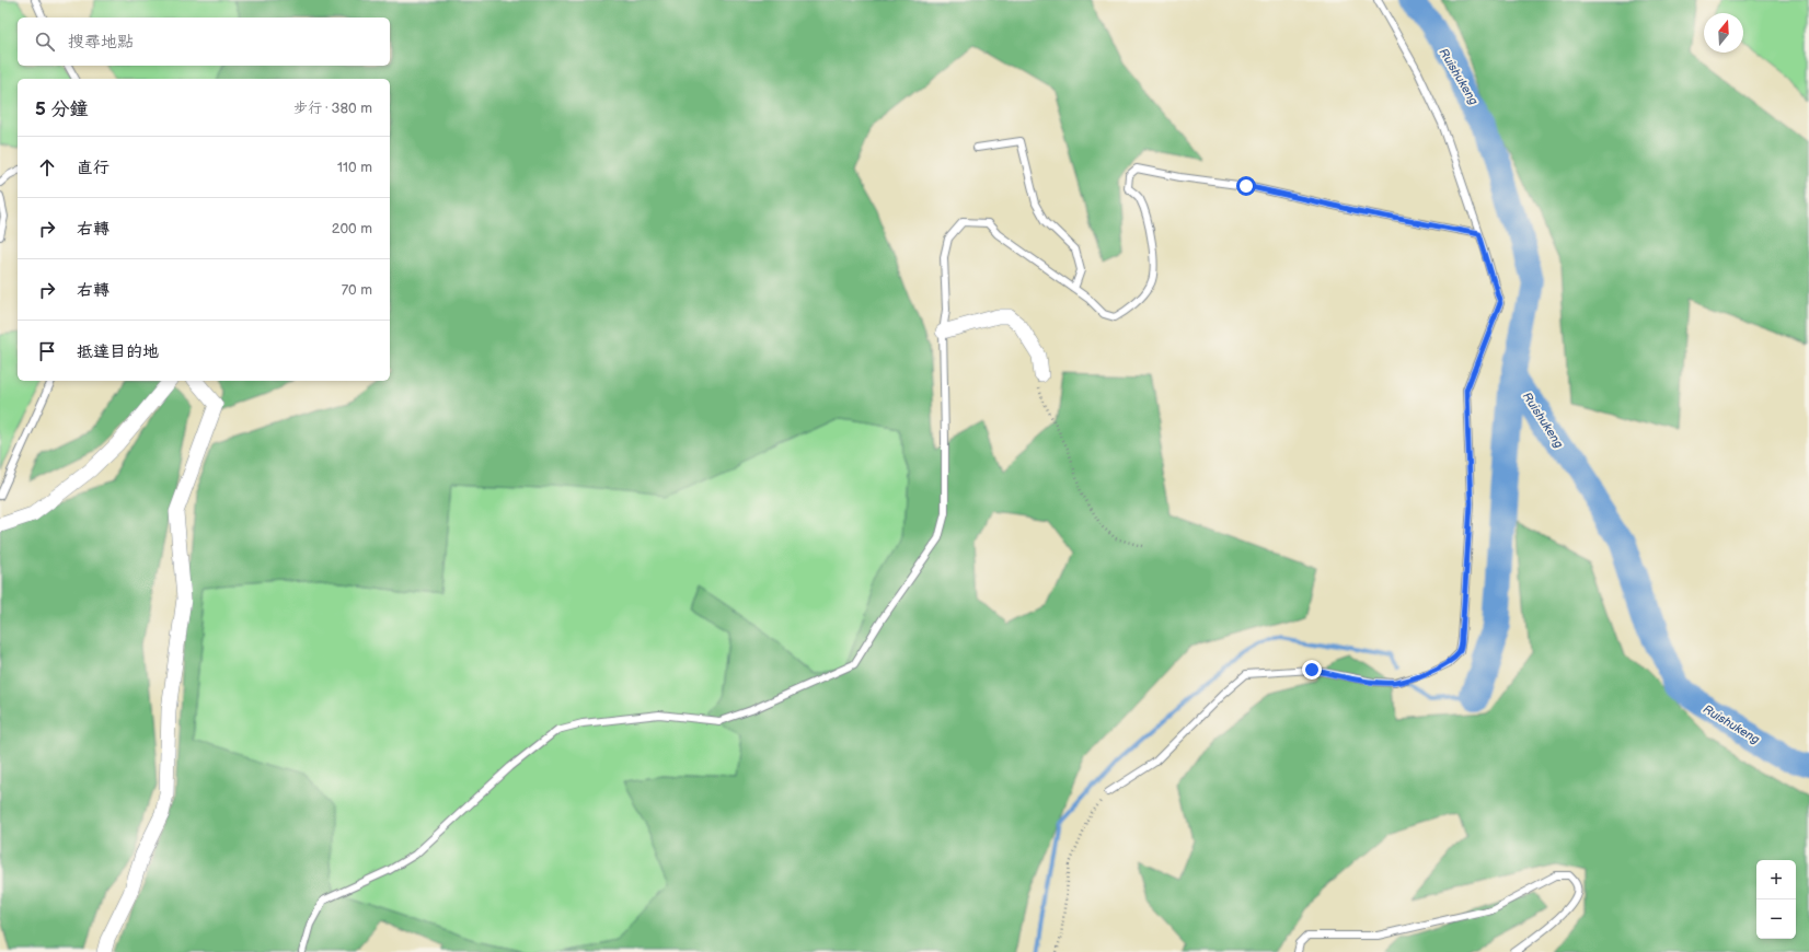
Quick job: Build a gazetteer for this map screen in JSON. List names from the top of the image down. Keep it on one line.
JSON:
{"water":["Ruishukeng"],"north":"top","page":{"search":"搜尋地點","heading":["5 分鐘","步行 · 380 m"],"list":[["直行","110 m"],["右轉","200 m"],["右轉","70 m"],"抵達目的地"],"map_buttons":["+","−"]}}
